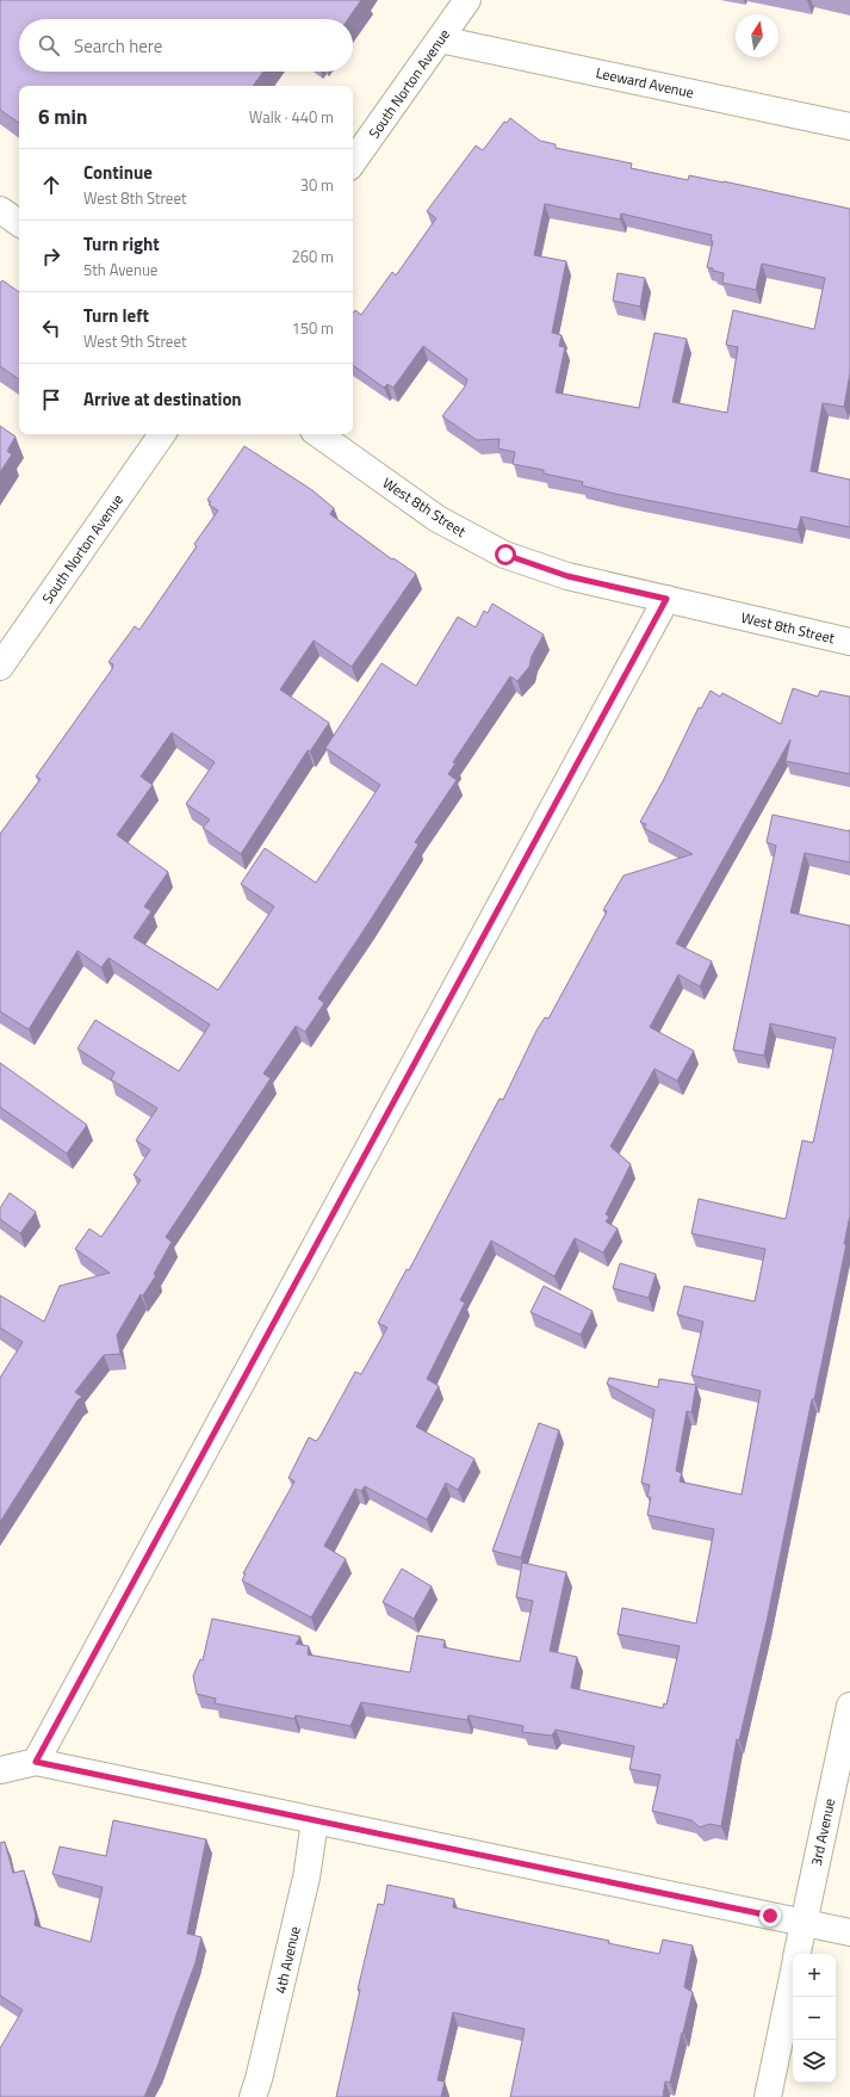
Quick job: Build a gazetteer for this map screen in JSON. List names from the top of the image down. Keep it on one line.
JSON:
{"streets":{"street":["Leeward Avenue","South Norton Avenue","West 8th Street","3rd Avenue","4th Avenue"]},"crossings":[["Leeward Avenue","South Norton Avenue"]],"north":"top","page":{"search":"Search here","heading":["6 min","Walk · 440 m"],"list":[["Continue","West 8th Street","30 m"],["Turn right","5th Avenue","260 m"],["Turn left","West 9th Street","150 m"],"Arrive at destination"],"map_buttons":["+","−"]}}
